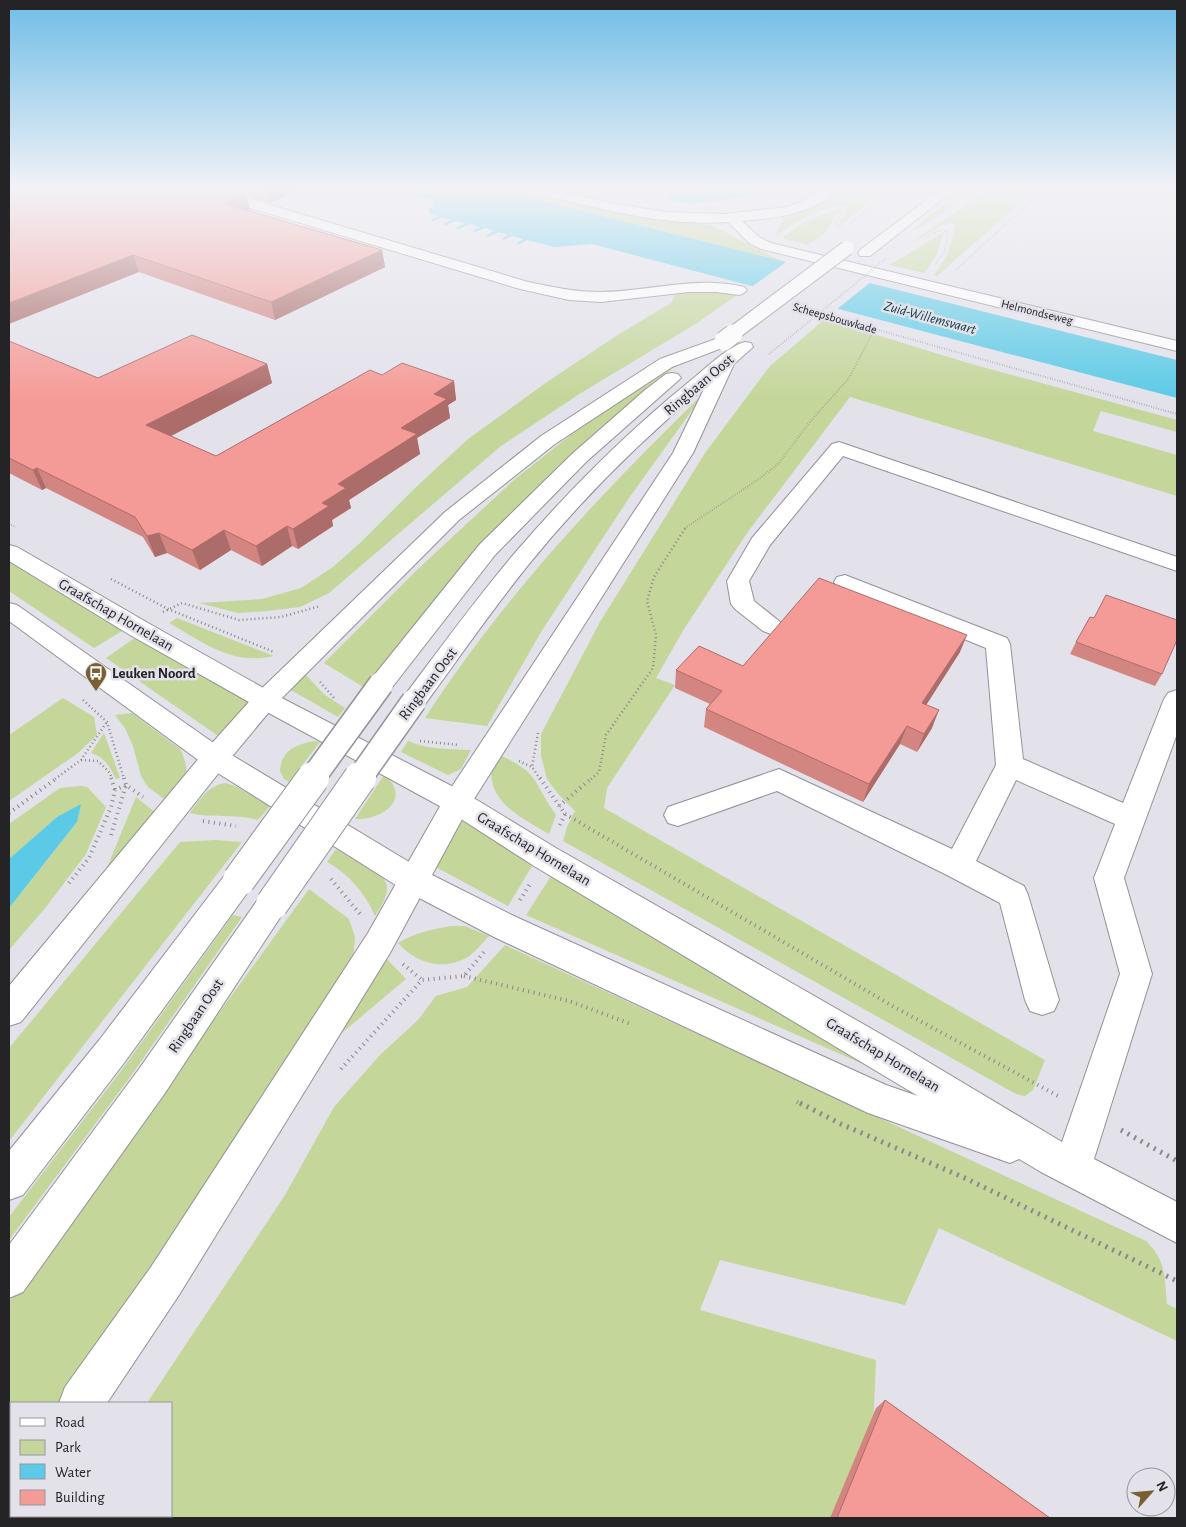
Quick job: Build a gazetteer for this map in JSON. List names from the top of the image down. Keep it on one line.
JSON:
{"streets":{"main road":["Helmondseweg","Ringbaan Oost","Graafschap Hornelaan"],"path":["Scheepsbouwkade"]},"water":["Zuid-Willemsvaart"],"places":{"bus stop":["Leuken Noord"]},"legend":["Road","Park","Water","Building"],"north":"top right"}
